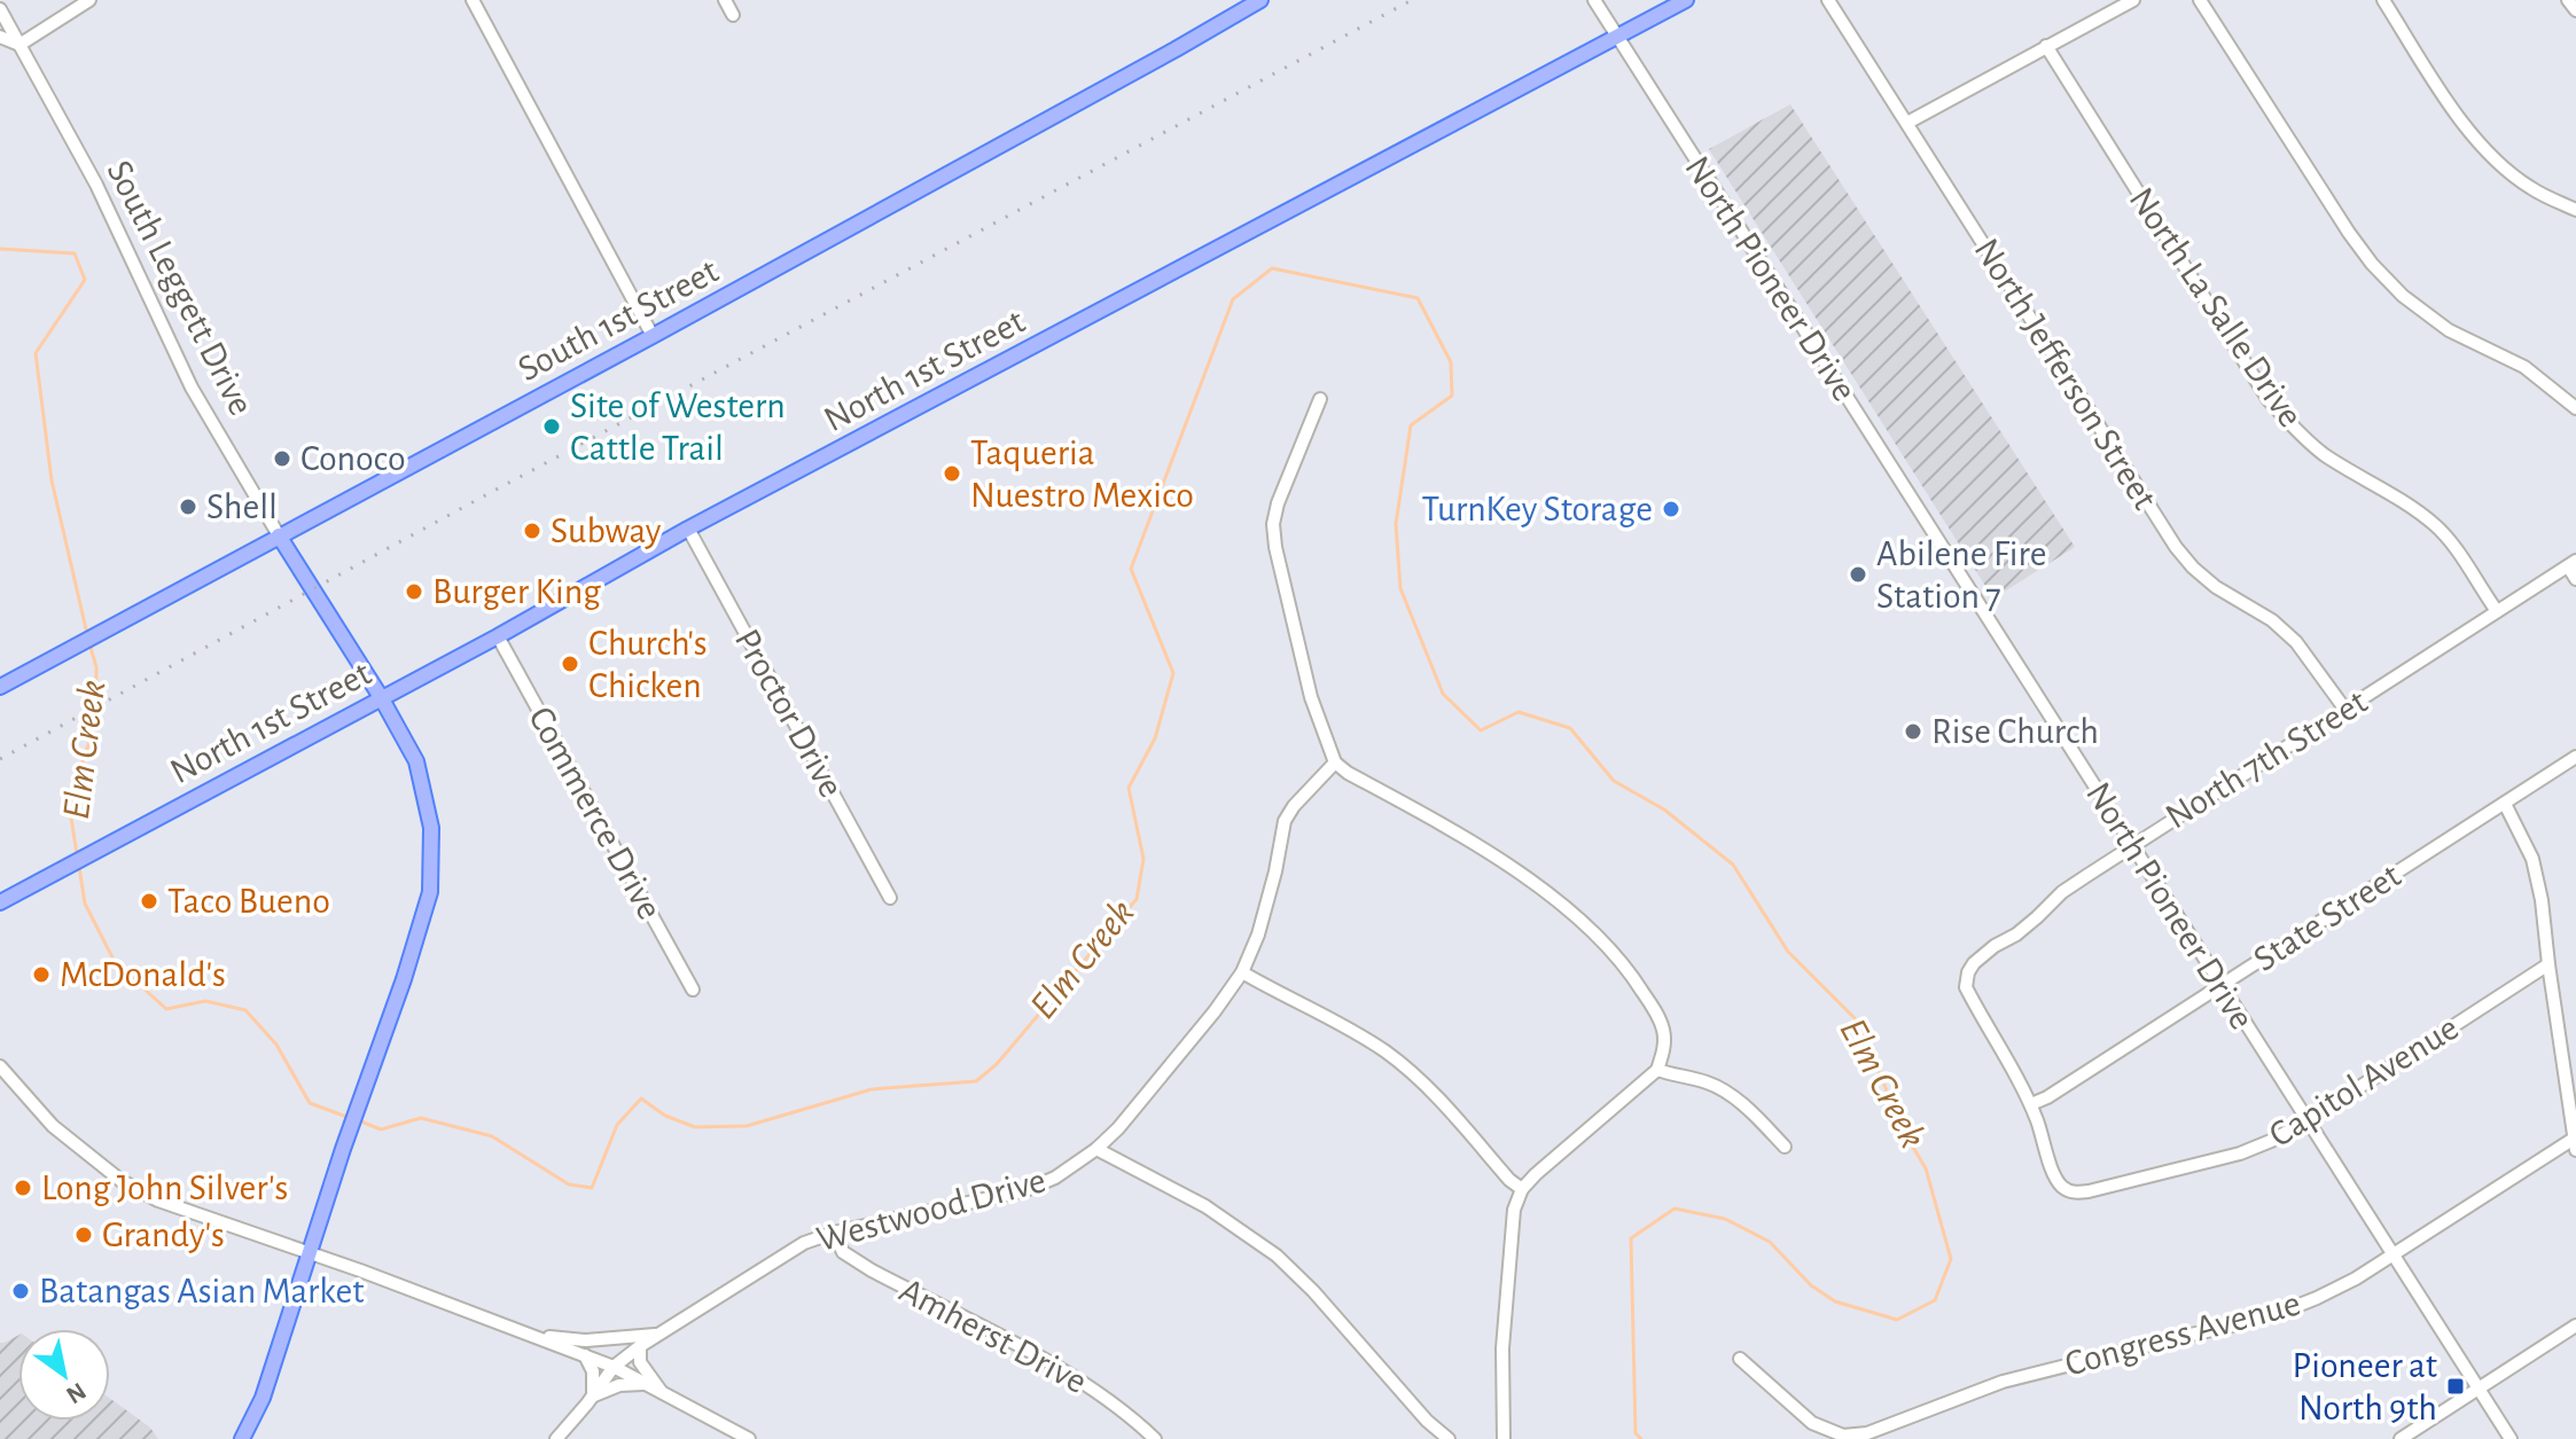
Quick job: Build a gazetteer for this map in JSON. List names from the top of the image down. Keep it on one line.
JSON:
{"streets":{"main road":["South Leggett Drive","South 1st Street","North 1st Street"],"street":["North Pioneer Drive","North La Salle Drive","North Jefferson Street","Proctor Drive","North 7th Street","Commerce Drive","State Street","Capitol Avenue","Westwood Drive","Congress Avenue","Amherst Drive"]},"crossings":[["North Pioneer Drive","North 1st Street"],["North Pioneer Drive","North 7th Street"],["North Pioneer Drive","State Street"],["North Pioneer Drive","Capitol Avenue"],["North Pioneer Drive","Congress Avenue"],["South Leggett Drive","South 1st Street"],["South Leggett Drive","North 1st Street"],["North La Salle Drive","North 7th Street"],["North 1st Street","Proctor Drive"],["North 1st Street","Commerce Drive"],["North Jefferson Street","North 7th Street"],["North 7th Street","State Street"],["North 7th Street","Capitol Avenue"],["State Street","Capitol Avenue"],["Westwood Drive","Amherst Drive"]],"water":["Elm Creek"],"places":{"other":["Site of Western Cattle Trail","Conoco","Taqueria Nuestro Mexico","Shell","TurnKey Storage","Subway","Abilene Fire Station 7","Burger King","Church's Chicken","Rise Church","Taco Bueno","McDonald's","Long John Silver's","Grandy's","Batangas Asian Market"],"transit":["Pioneer at North 9th"]},"north":"bottom right"}
